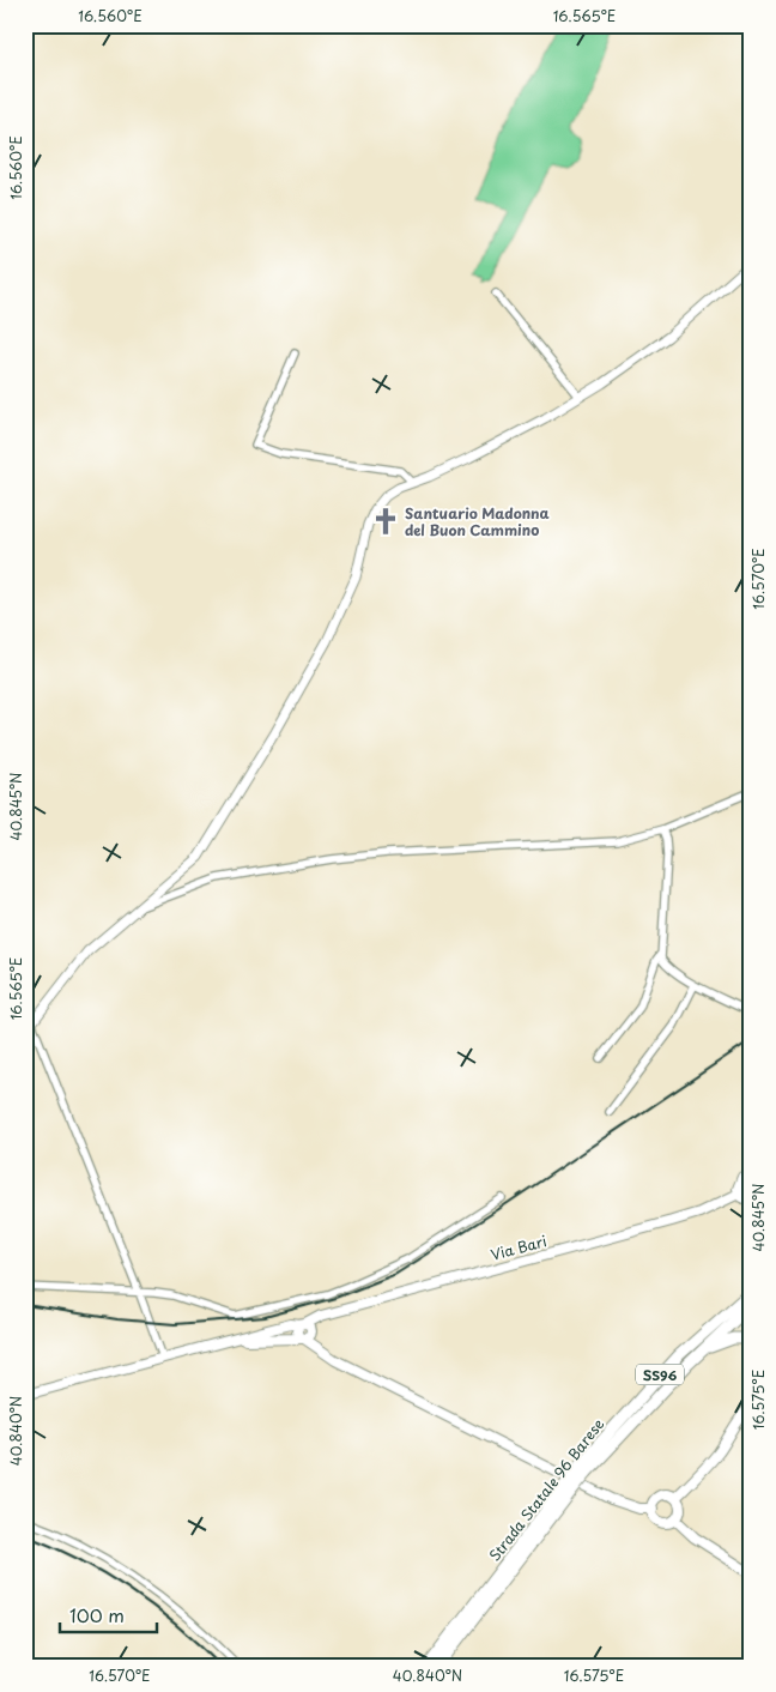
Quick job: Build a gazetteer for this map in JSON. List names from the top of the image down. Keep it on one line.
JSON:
{"streets":{"highway":["SS96","Strada Statale 96 Barese"],"main road":["Via Bari"]},"places":{"church":["Santuario Madonna del Buon Cammino"]},"scale_bar":"100 m","coordinates":["16.560°E","16.565°E","16.570°E","40.845°N","16.575°E","40.840°N"]}
